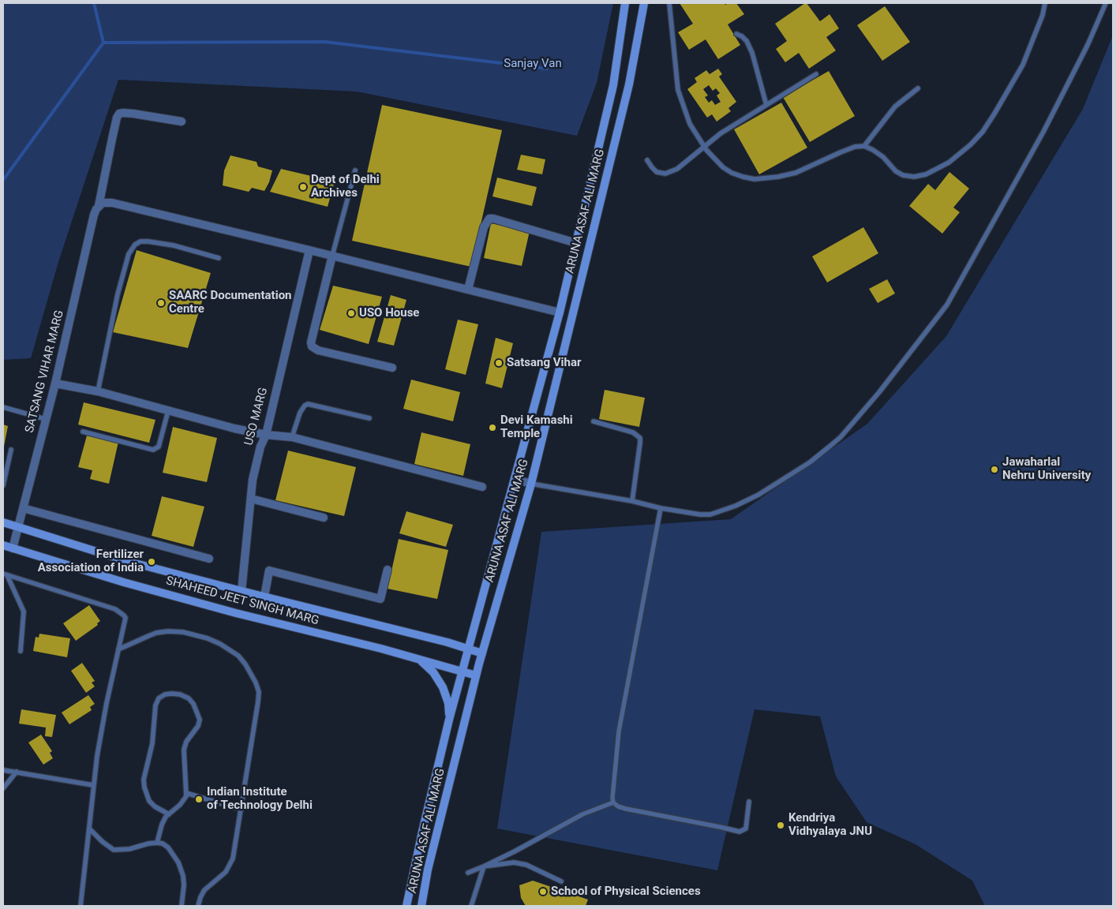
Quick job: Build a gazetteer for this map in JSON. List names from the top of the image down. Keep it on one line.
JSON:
{"streets":{"main road":["ARUNA ASAF ALI MARG","SHAHEED JEET SINGH MARG"],"street":["SATSANG VIHAR MARG","USO MARG"]},"crossings":[["ARUNA ASAF ALI MARG","SHAHEED JEET SINGH MARG"],["SATSANG VIHAR MARG","SHAHEED JEET SINGH MARG"],["USO MARG","SHAHEED JEET SINGH MARG"]],"parks":["Sanjay Van"],"places":["Dept of Delhi Archives","SAARC Documentation Centre","USO House","Satsang Vihar","Devi Kamashi Temple","Jawaharlal Nehru University","Fertilizer Association of India","Indian Institute of Technology Delhi","Kendriya Vidhyalaya JNU","School of Physical Sciences"]}
